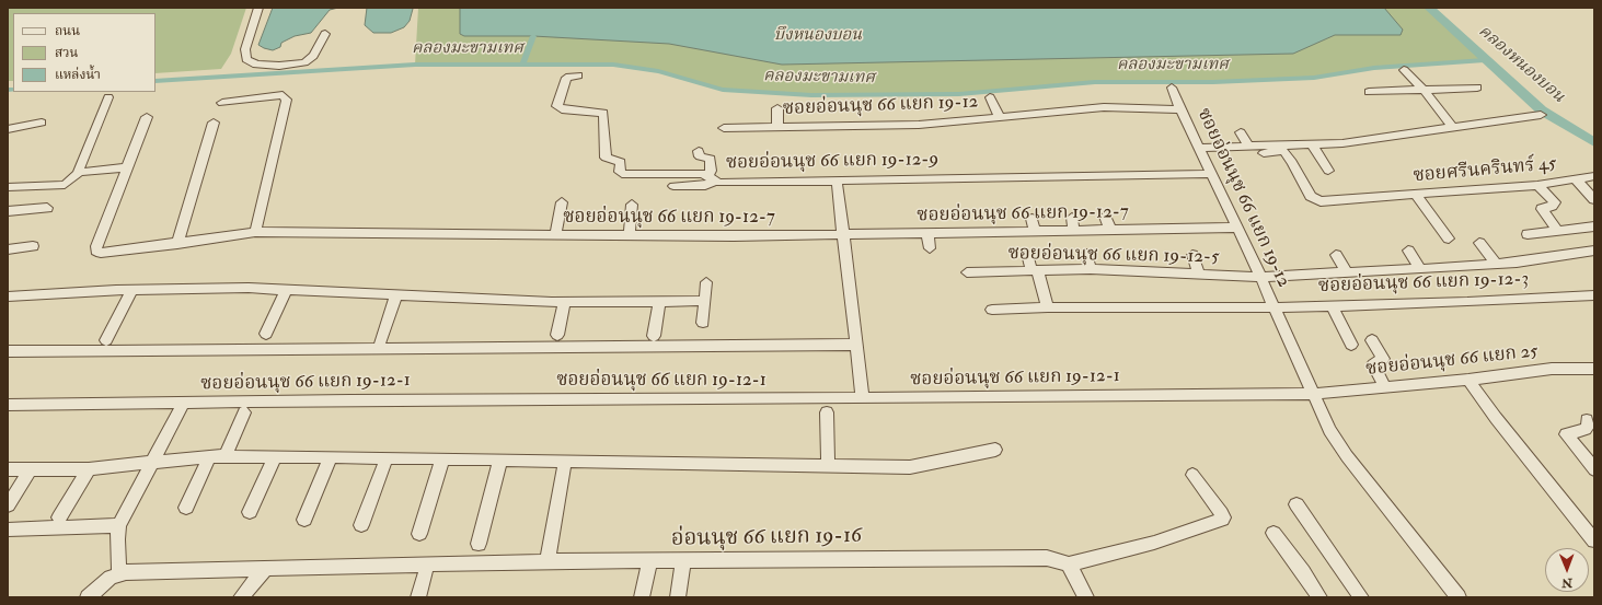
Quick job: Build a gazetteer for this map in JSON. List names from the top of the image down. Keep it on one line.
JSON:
{"streets":{"street":["ซอยอ่อนนุช 66 แยก 19-12","ซอยอ่อนนุช 66 แยก 19-12-9","ซอยศรีนครินทร์ 45","ซอยอ่อนนุช 66 แยก 19-12-7","ซอยอ่อนนุช 66 แยก 19-12-5","ซอยอ่อนนุช 66 แยก 19-12-3","ซอยอ่อนนุช 66 แยก 25","ซอยอ่อนนุช 66 แยก 19-12-1","อ่อนนุช 66 แยก 19-16"]},"crossings":[["ซอยอ่อนนุช 66 แยก 19-12","ซอยอ่อนนุช 66 แยก 19-12-9"],["ซอยอ่อนนุช 66 แยก 19-12","ซอยอ่อนนุช 66 แยก 19-12-7"],["ซอยอ่อนนุช 66 แยก 19-12","ซอยอ่อนนุช 66 แยก 19-12-5"],["ซอยอ่อนนุช 66 แยก 19-12","ซอยอ่อนนุช 66 แยก 19-12-3"],["ซอยอ่อนนุช 66 แยก 19-12","ซอยอ่อนนุช 66 แยก 25"],["ซอยอ่อนนุช 66 แยก 19-12","ซอยอ่อนนุช 66 แยก 19-12-1"],["ซอยอ่อนนุช 66 แยก 25","ซอยอ่อนนุช 66 แยก 19-12-1"]],"water":["บึงหนองบอน","คลองมะขามเทศ","คลองหนองบอน"],"legend":["ถนน","สวน","แหล่งน้ำ"],"north":"bottom"}
